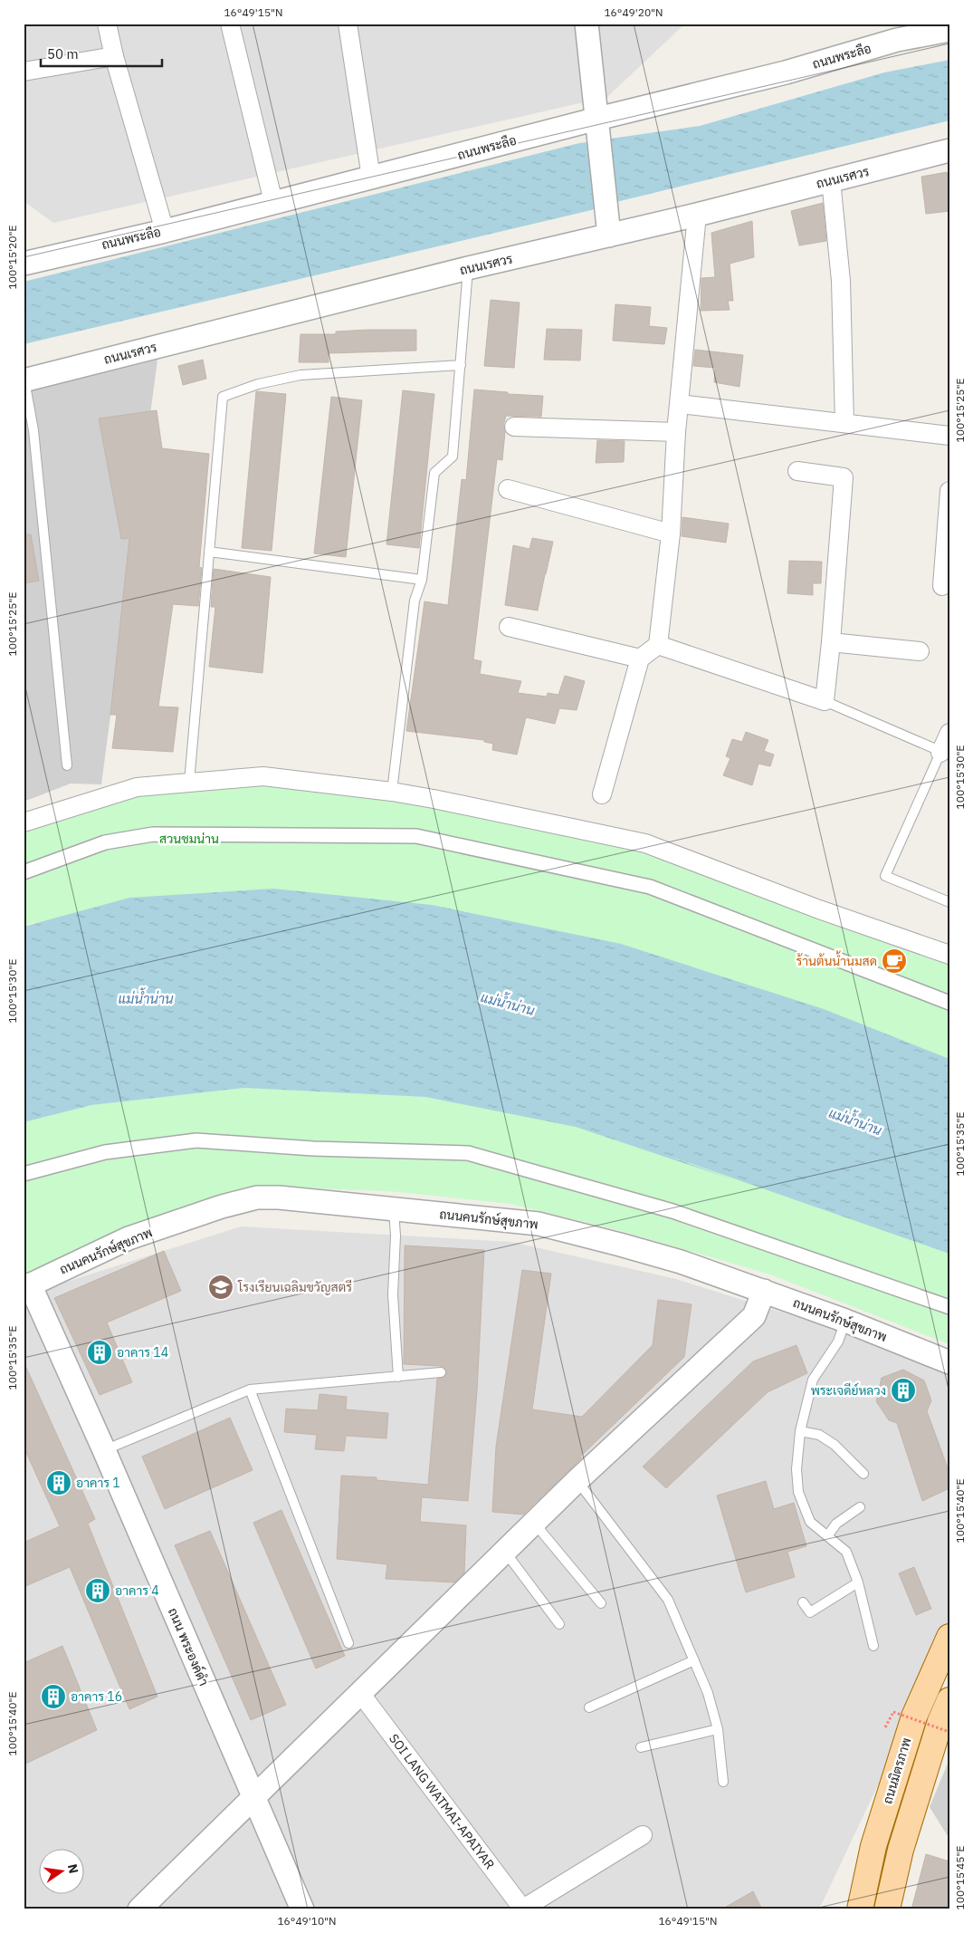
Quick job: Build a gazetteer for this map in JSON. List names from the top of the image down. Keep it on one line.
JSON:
{"streets":{"main road":["ถนนมิตรภาพ"],"street":["ถนนพระลือ","ถนนเรศวร","ถนนคนรักษ์สุขภาพ","ถนน พระองค์ดำ","SOI LANG WATMAI-APAIYAR"]},"crossings":[["ถนนคนรักษ์สุขภาพ","ถนน พระองค์ดำ"]],"water":["แม่น้ำน่าน"],"parks":["สวนชมน่าน"],"places":{"cafe":["ร้านต้นน้ำนมสด"],"school or university":["โรงเรียนเฉลิมขวัญสตรี"],"building":["อาคาร 14","พระเจดีย์หลวง","อาคาร 1","อาคาร 4","อาคาร 16"]},"scale_bar":"50 m","north":"right","coordinates":["16°49'15\"N","16°49'20\"N","100°15'20\"E","100°15'25\"E","100°15'30\"E","100°15'35\"E","100°15'40\"E","100°15'45\"E","16°49'10\"N"]}
